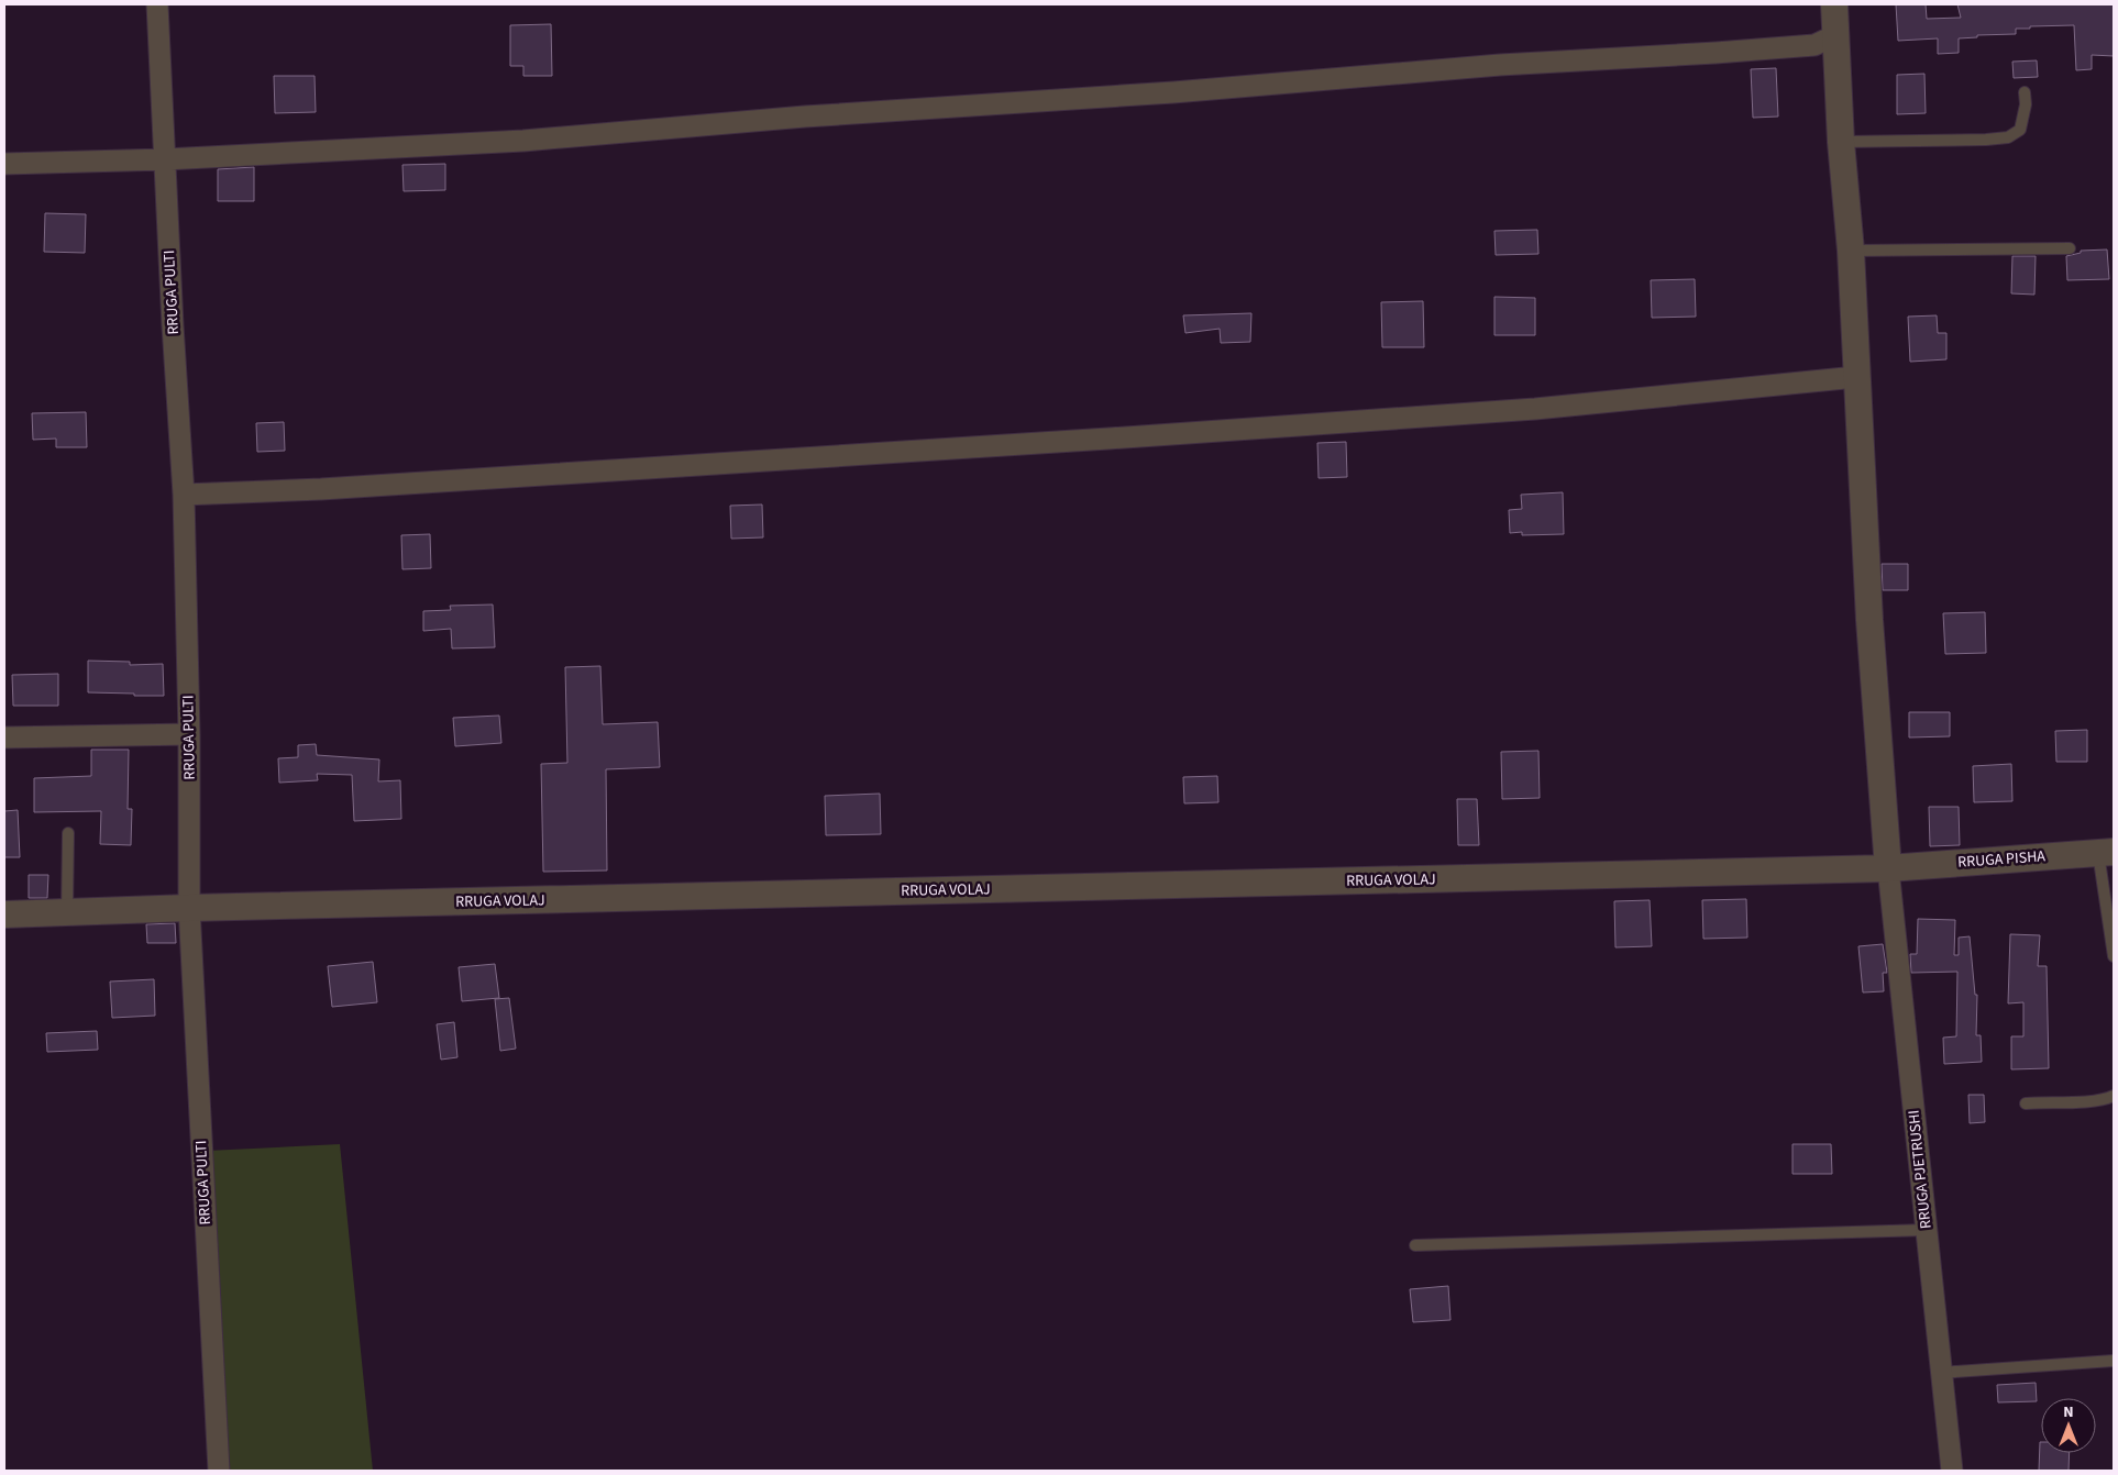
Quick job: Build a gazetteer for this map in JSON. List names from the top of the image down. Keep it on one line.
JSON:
{"streets":{"street":["RRUGA PULTI","RRUGA PISHA","RRUGA VOLAJ","RRUGA PJETRUSHI"]},"crossings":[["RRUGA PULTI","RRUGA VOLAJ"],["RRUGA PISHA","RRUGA VOLAJ"],["RRUGA PISHA","RRUGA PJETRUSHI"],["RRUGA VOLAJ","RRUGA PJETRUSHI"]],"north":"top"}
